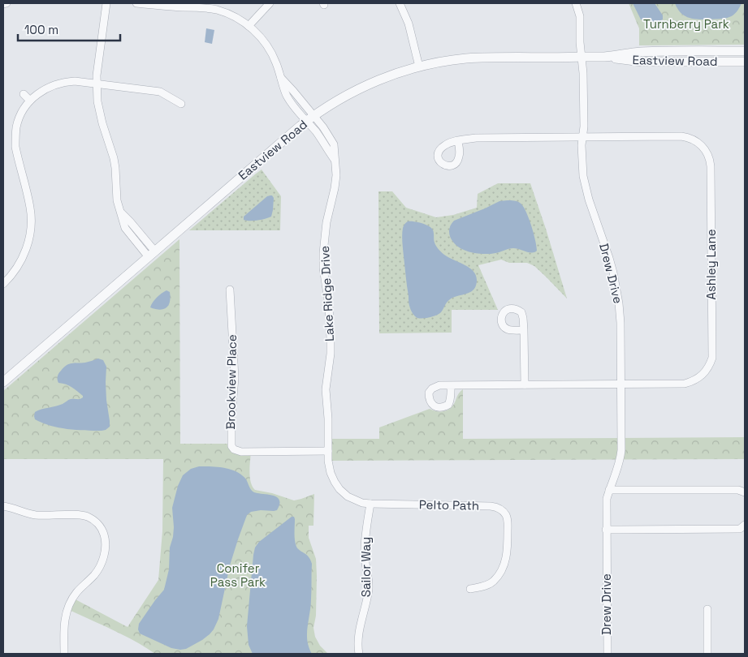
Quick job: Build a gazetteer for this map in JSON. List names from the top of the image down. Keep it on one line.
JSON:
{"streets":{"street":["Eastview Road","Ashley Lane","Drew Drive","Lake Ridge Drive","Brookview Place","Pelto Path","Sailor Way"]},"crossings":[["Eastview Road","Drew Drive"],["Eastview Road","Lake Ridge Drive"],["Ashley Lane","Drew Drive"],["Lake Ridge Drive","Brookview Place"],["Lake Ridge Drive","Pelto Path"],["Brookview Place","Pelto Path"],["Pelto Path","Sailor Way"]],"parks":["Turnberry Park","Conifer Pass Park"],"scale_bar":"100 m"}
